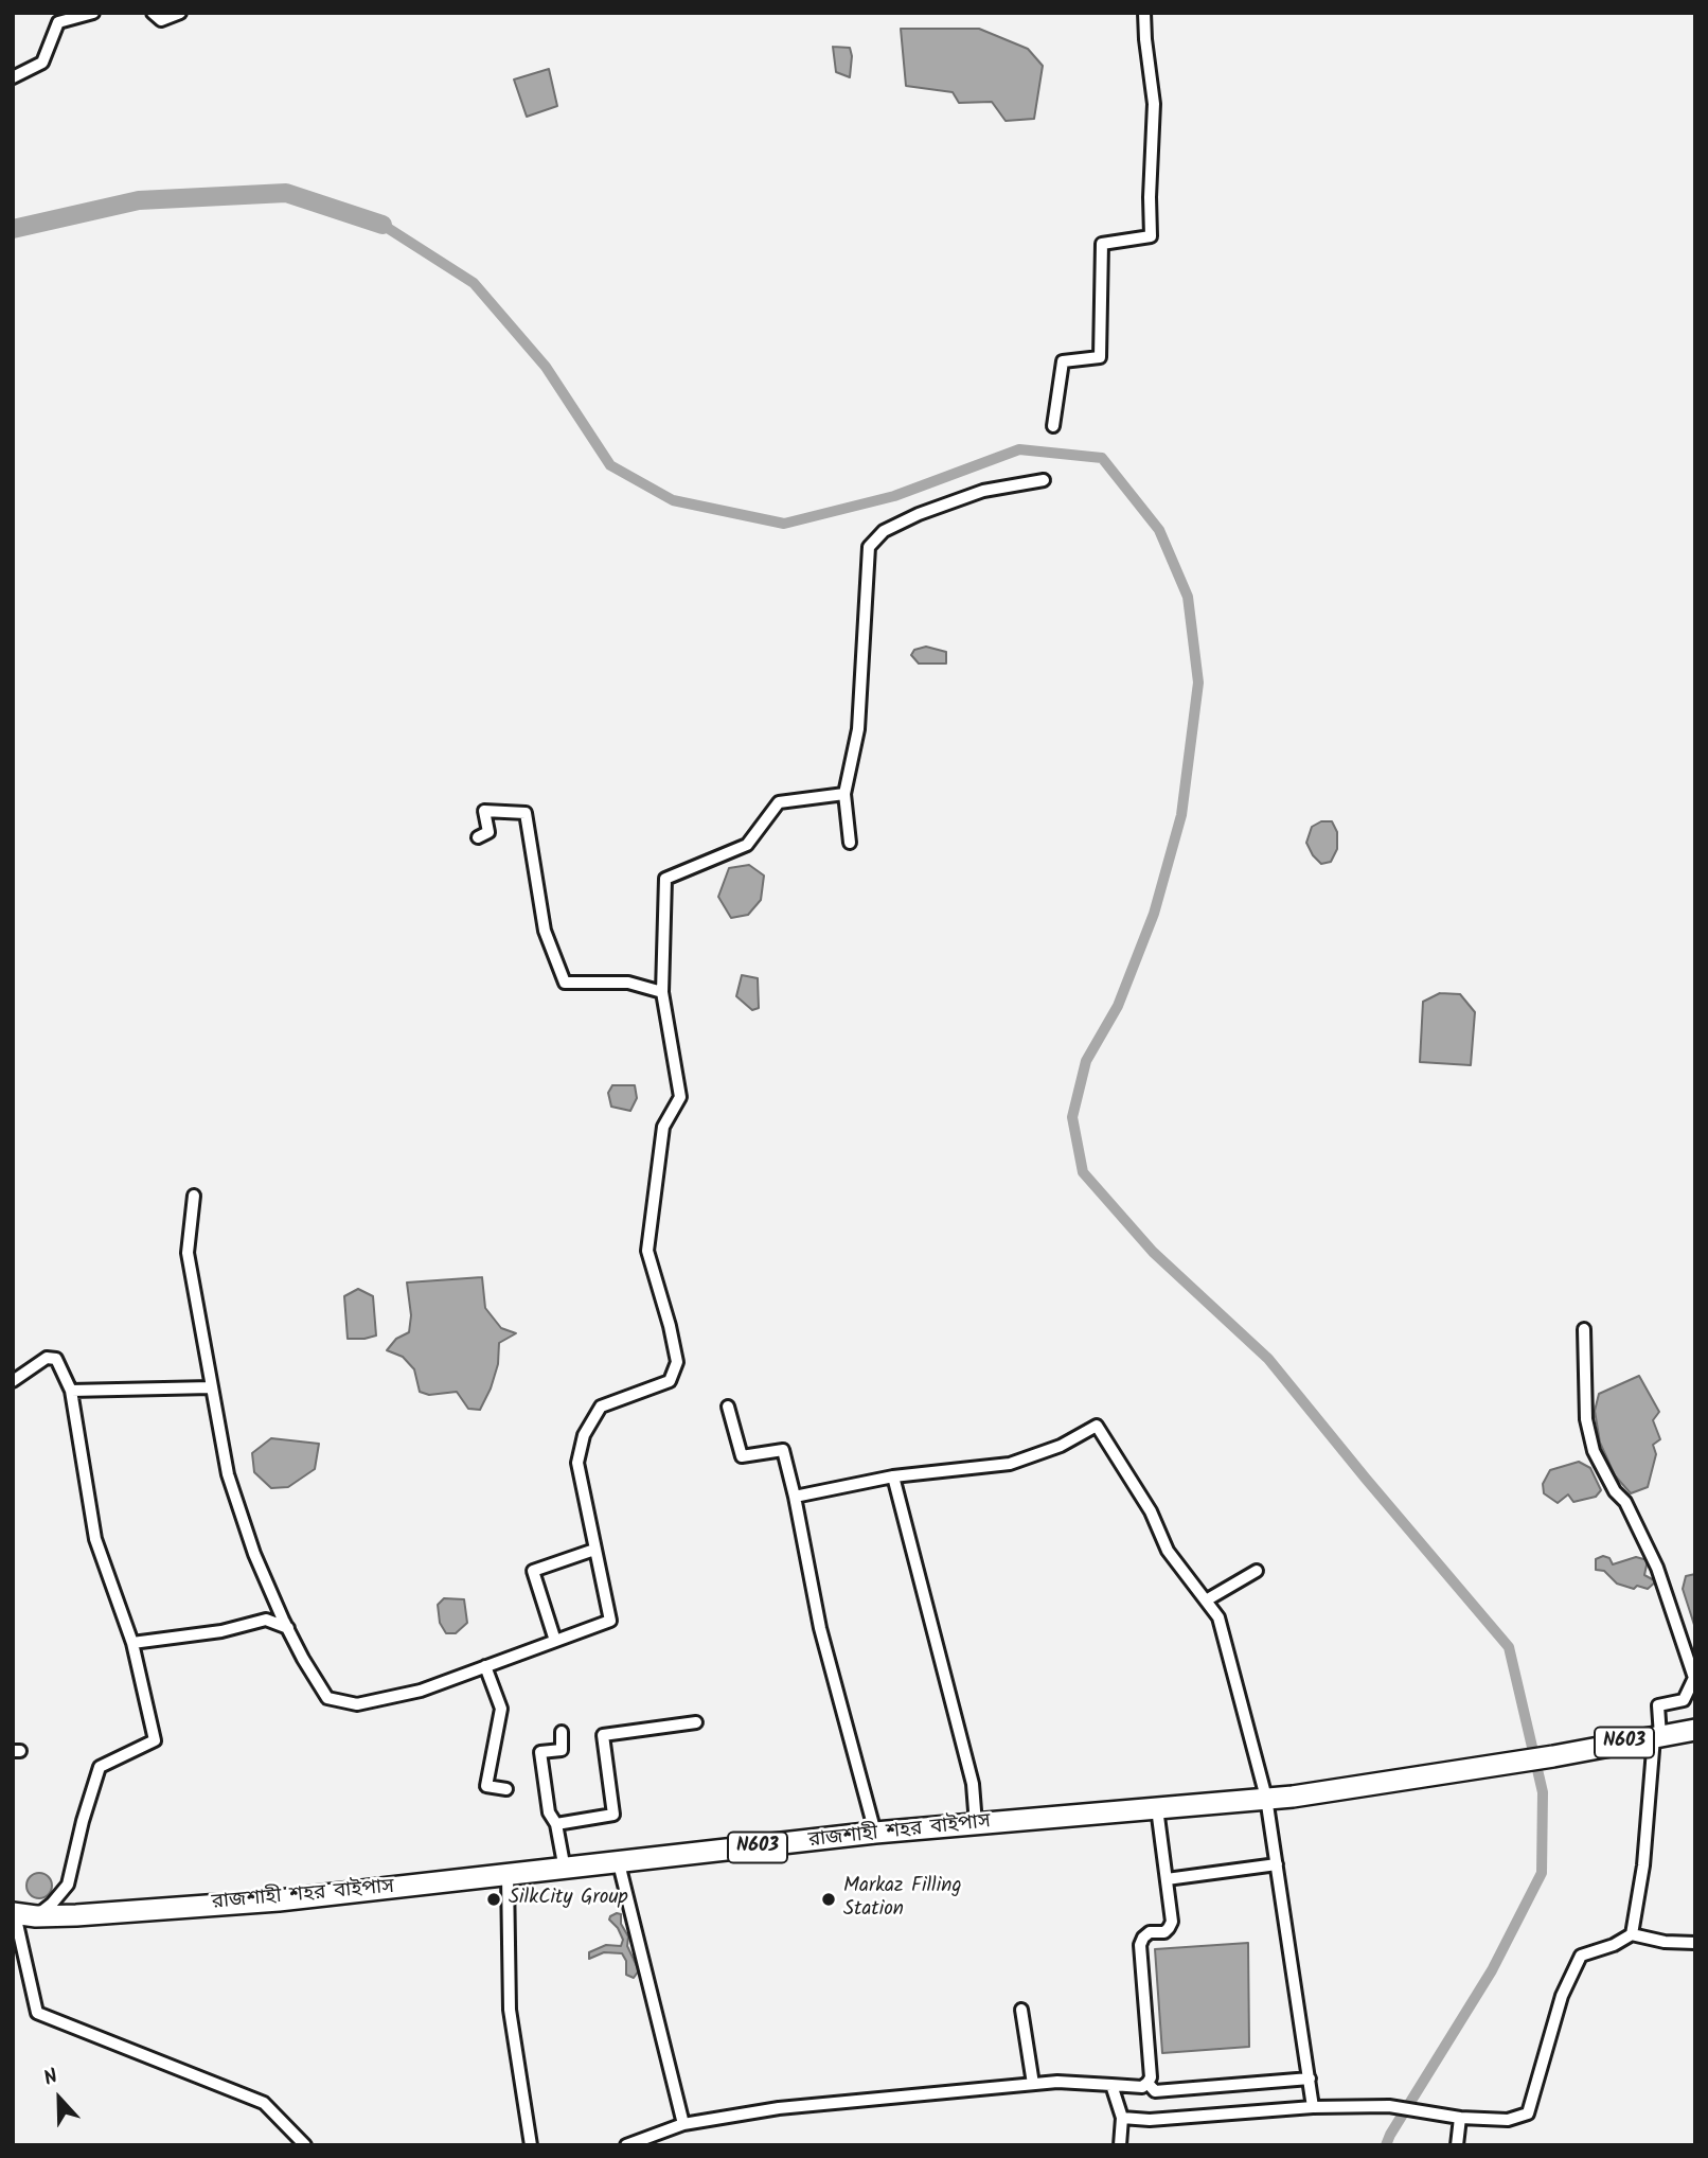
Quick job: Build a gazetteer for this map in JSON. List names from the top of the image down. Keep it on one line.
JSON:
{"streets":{"highway":["N603","রাজশাহী শহর বাইপাস"]},"places":["SilkCity Group","Markaz Filling Station"],"north":"top"}
